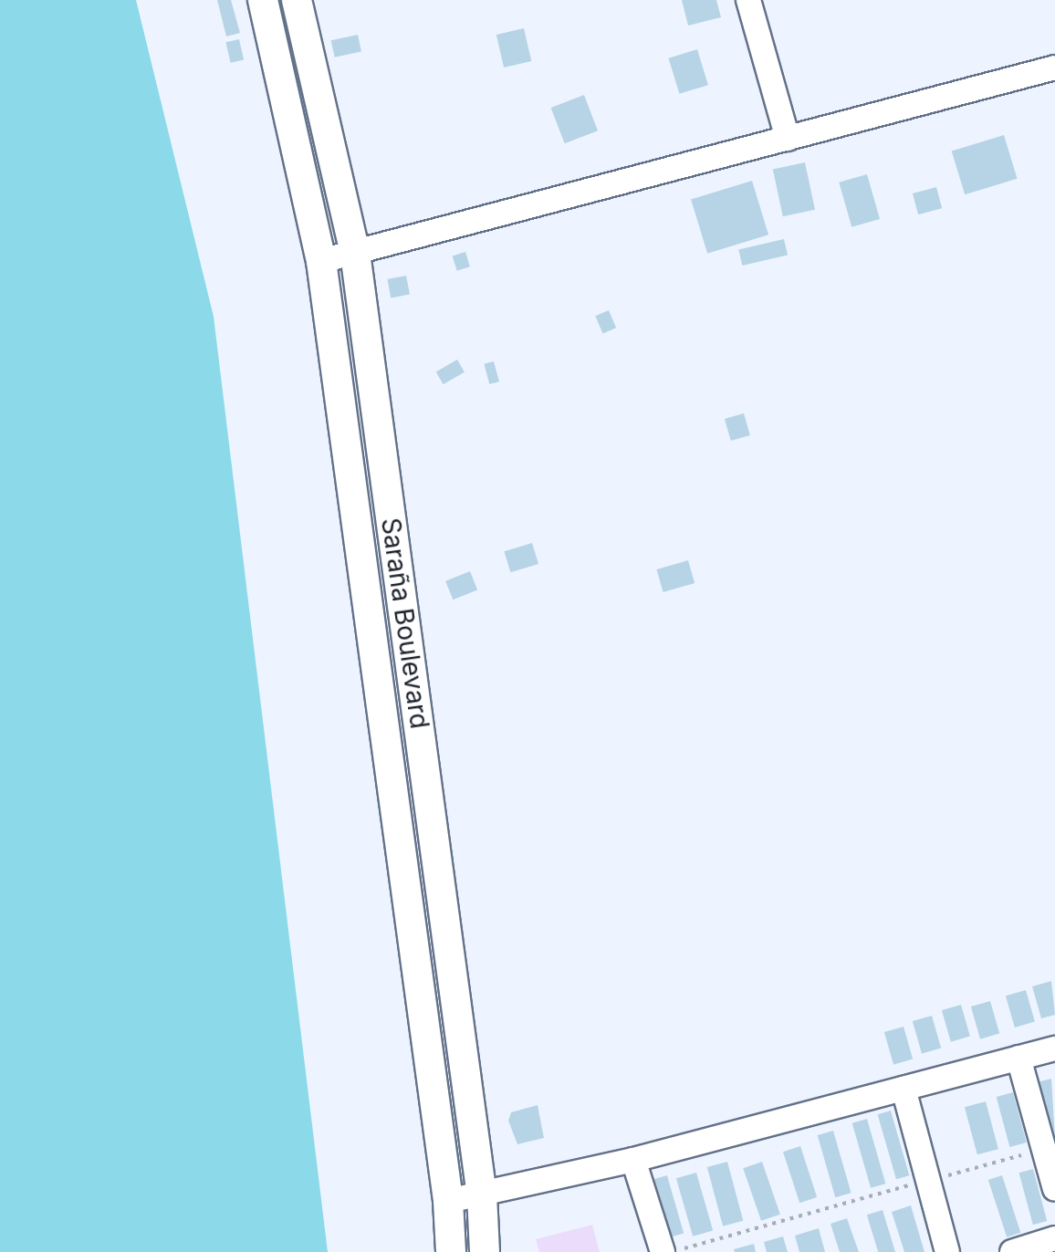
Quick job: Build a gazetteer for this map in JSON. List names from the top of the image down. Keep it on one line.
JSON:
{"streets":{"street":["Saraña Boulevard"]}}
